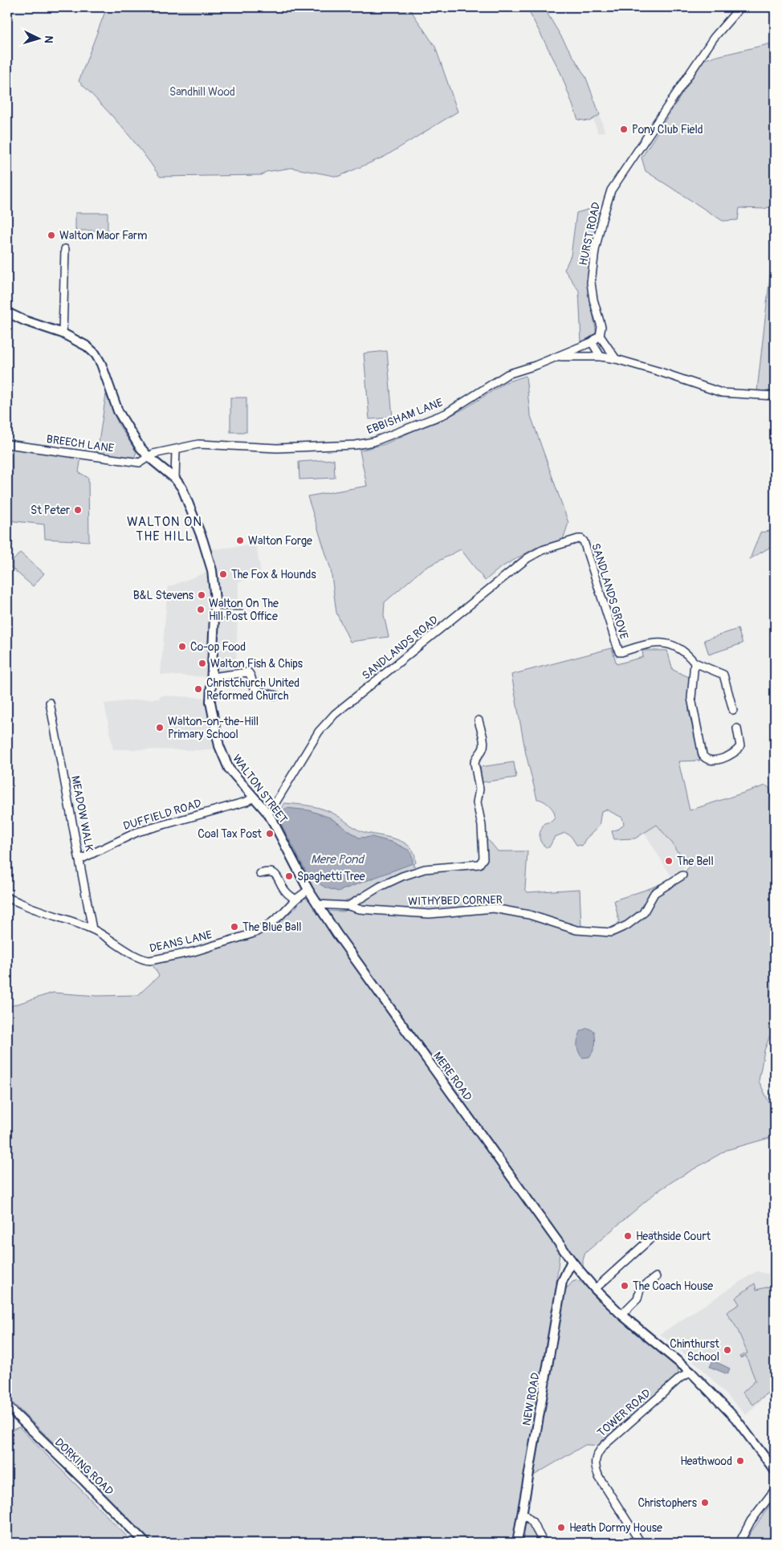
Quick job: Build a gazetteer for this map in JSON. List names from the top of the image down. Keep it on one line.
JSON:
{"streets":{"main road":["WALTON STREET","MERE ROAD","NEW ROAD","DORKING ROAD"],"street":["HURST ROAD","EBBISHAM LANE","BREECH LANE","SANDLANDS GROVE","SANDLANDS ROAD","MEADOW WALK","DUFFIELD ROAD","WITHYBED CORNER","DEANS LANE","TOWER ROAD"]},"crossings":[["HURST ROAD","EBBISHAM LANE"],["EBBISHAM LANE","BREECH LANE"],["EBBISHAM LANE","WALTON STREET"],["BREECH LANE","WALTON STREET"],["SANDLANDS GROVE","SANDLANDS ROAD"],["SANDLANDS ROAD","WALTON STREET"],["WALTON STREET","DUFFIELD ROAD"],["WALTON STREET","WITHYBED CORNER"],["WALTON STREET","DEANS LANE"],["WALTON STREET","MERE ROAD"],["MEADOW WALK","DUFFIELD ROAD"],["MEADOW WALK","DEANS LANE"],["WITHYBED CORNER","MERE ROAD"],["MERE ROAD","NEW ROAD"],["MERE ROAD","TOWER ROAD"]],"districts":["WALTON ON THE HILL"],"water":["Mere Pond"],"parks":["Sandhill Wood"],"places":["Pony Club Field","Walton Maor Farm","St Peter","Walton Forge","The Fox & Hounds","B&L Stevens","Walton On The Hill Post Office","Co-op Food","Walton Fish & Chips","Christchurch United Reformed Church","Walton-on-the-Hill Primary School","Coal Tax Post","The Bell","Spaghetti Tree","The Blue Ball","Heathside Court","The Coach House","Chinthurst School","Heathwood","Christophers","Heath Dormy House"],"north":"right"}
